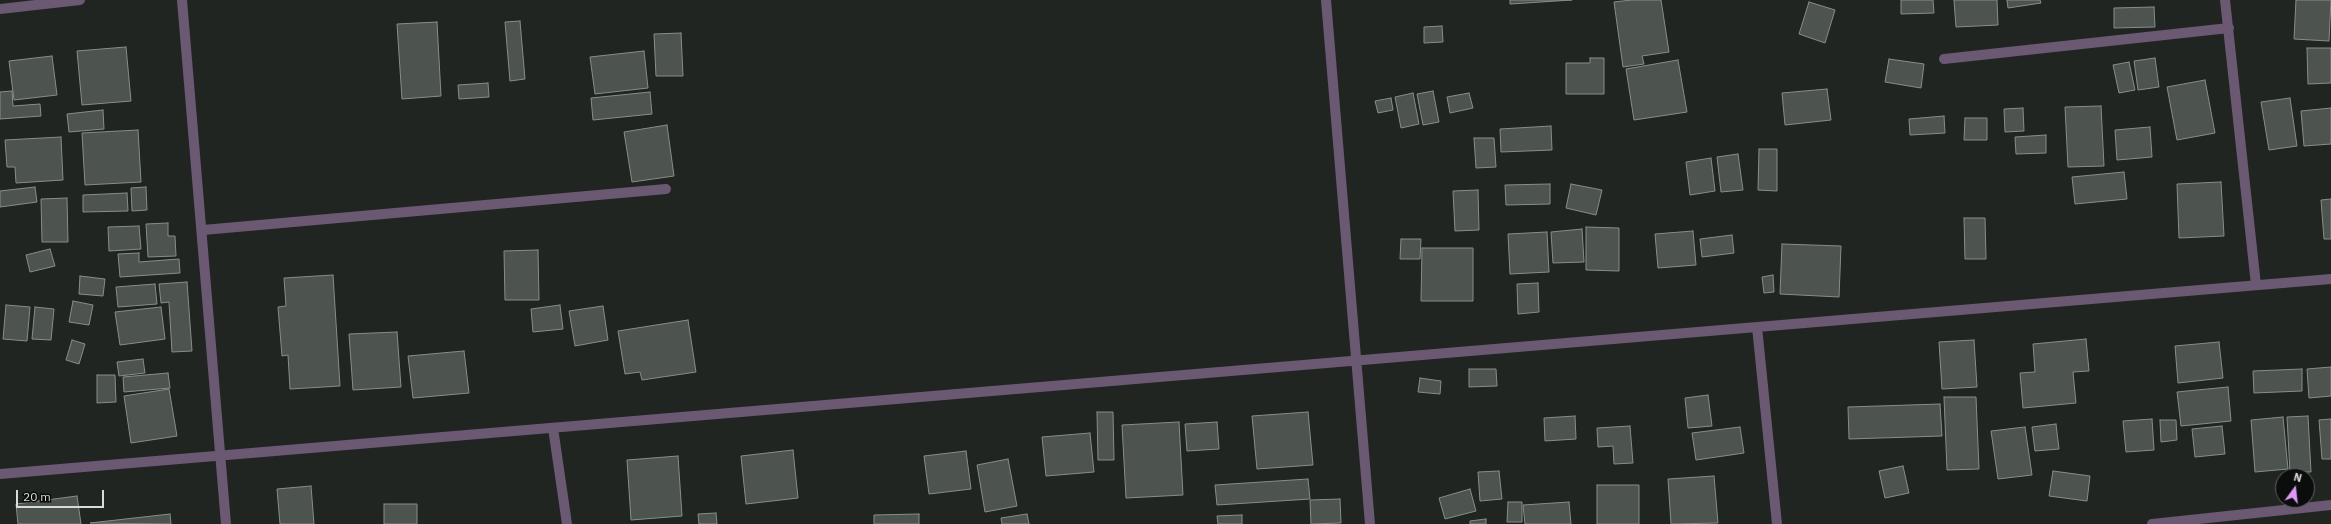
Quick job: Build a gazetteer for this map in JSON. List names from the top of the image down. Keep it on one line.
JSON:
{"scale_bar":"20 m","north":"top"}
